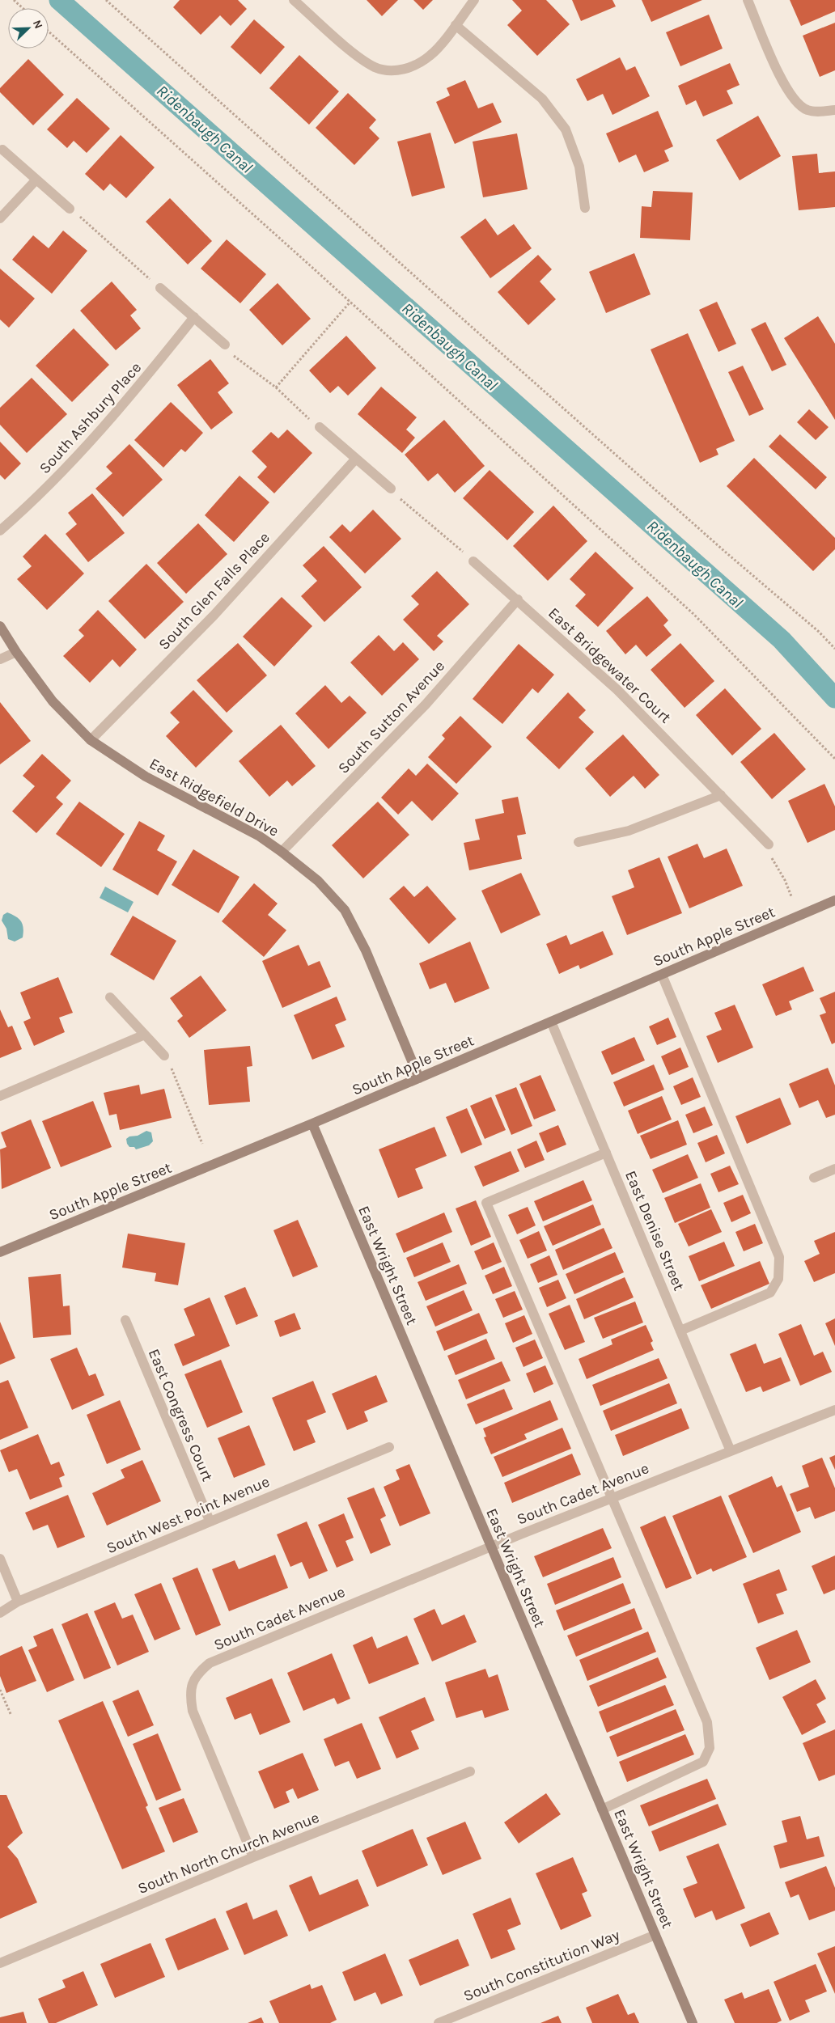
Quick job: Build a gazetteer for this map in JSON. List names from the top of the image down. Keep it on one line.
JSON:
{"streets":{"street":["South Ashbury Place","South Glen Falls Place","East Bridgewater Court","South Sutton Avenue","East Ridgefield Drive","South Apple Street","East Denise Street","East Wright Street","East Congress Court","South Cadet Avenue","South West Point Avenue","South North Church Avenue","South Constitution Way"]},"crossings":[["South Glen Falls Place","East Ridgefield Drive"],["East Bridgewater Court","South Sutton Avenue"],["South Sutton Avenue","East Ridgefield Drive"],["East Ridgefield Drive","South Apple Street"],["South Apple Street","East Denise Street"],["South Apple Street","East Wright Street"],["East Denise Street","South Cadet Avenue"],["East Wright Street","South Cadet Avenue"],["East Wright Street","South Constitution Way"],["East Congress Court","South West Point Avenue"],["South Cadet Avenue","South North Church Avenue"]],"water":["Ridenbaugh Canal"],"north":"top right"}
